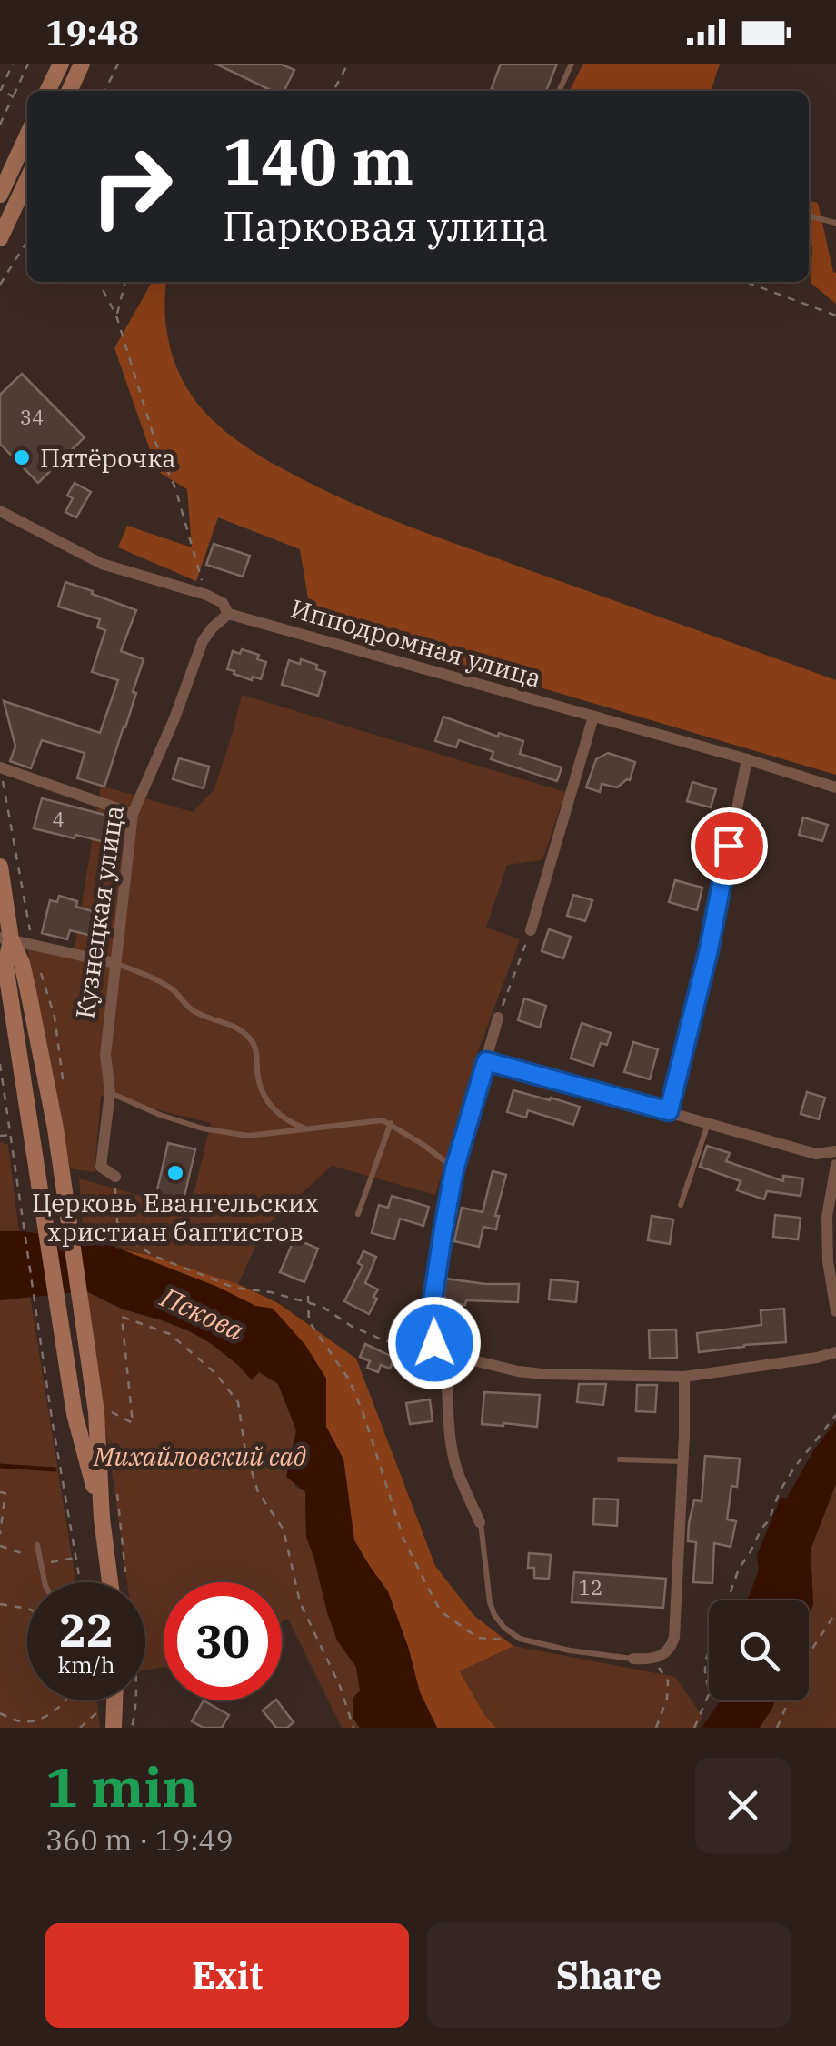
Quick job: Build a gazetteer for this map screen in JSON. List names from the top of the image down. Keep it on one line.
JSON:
{"streets":{"street":["Ипподромная улица","Кузнецкая улица"]},"crossings":[["Ипподромная улица","Кузнецкая улица"]],"water":["Пскова"],"parks":["Михайловский сад"],"places":["Пятёрочка","Церковь Евангельских христиан баптистов"],"house_numbers":["34","4","12"],"page":{"status":"19:48","turn":["140 m","Парковая улица"],"speed":"22 km/h","limit":"30","heading":["1 min","360 m · 19:49"],"buttons":["Exit","Share"]}}
